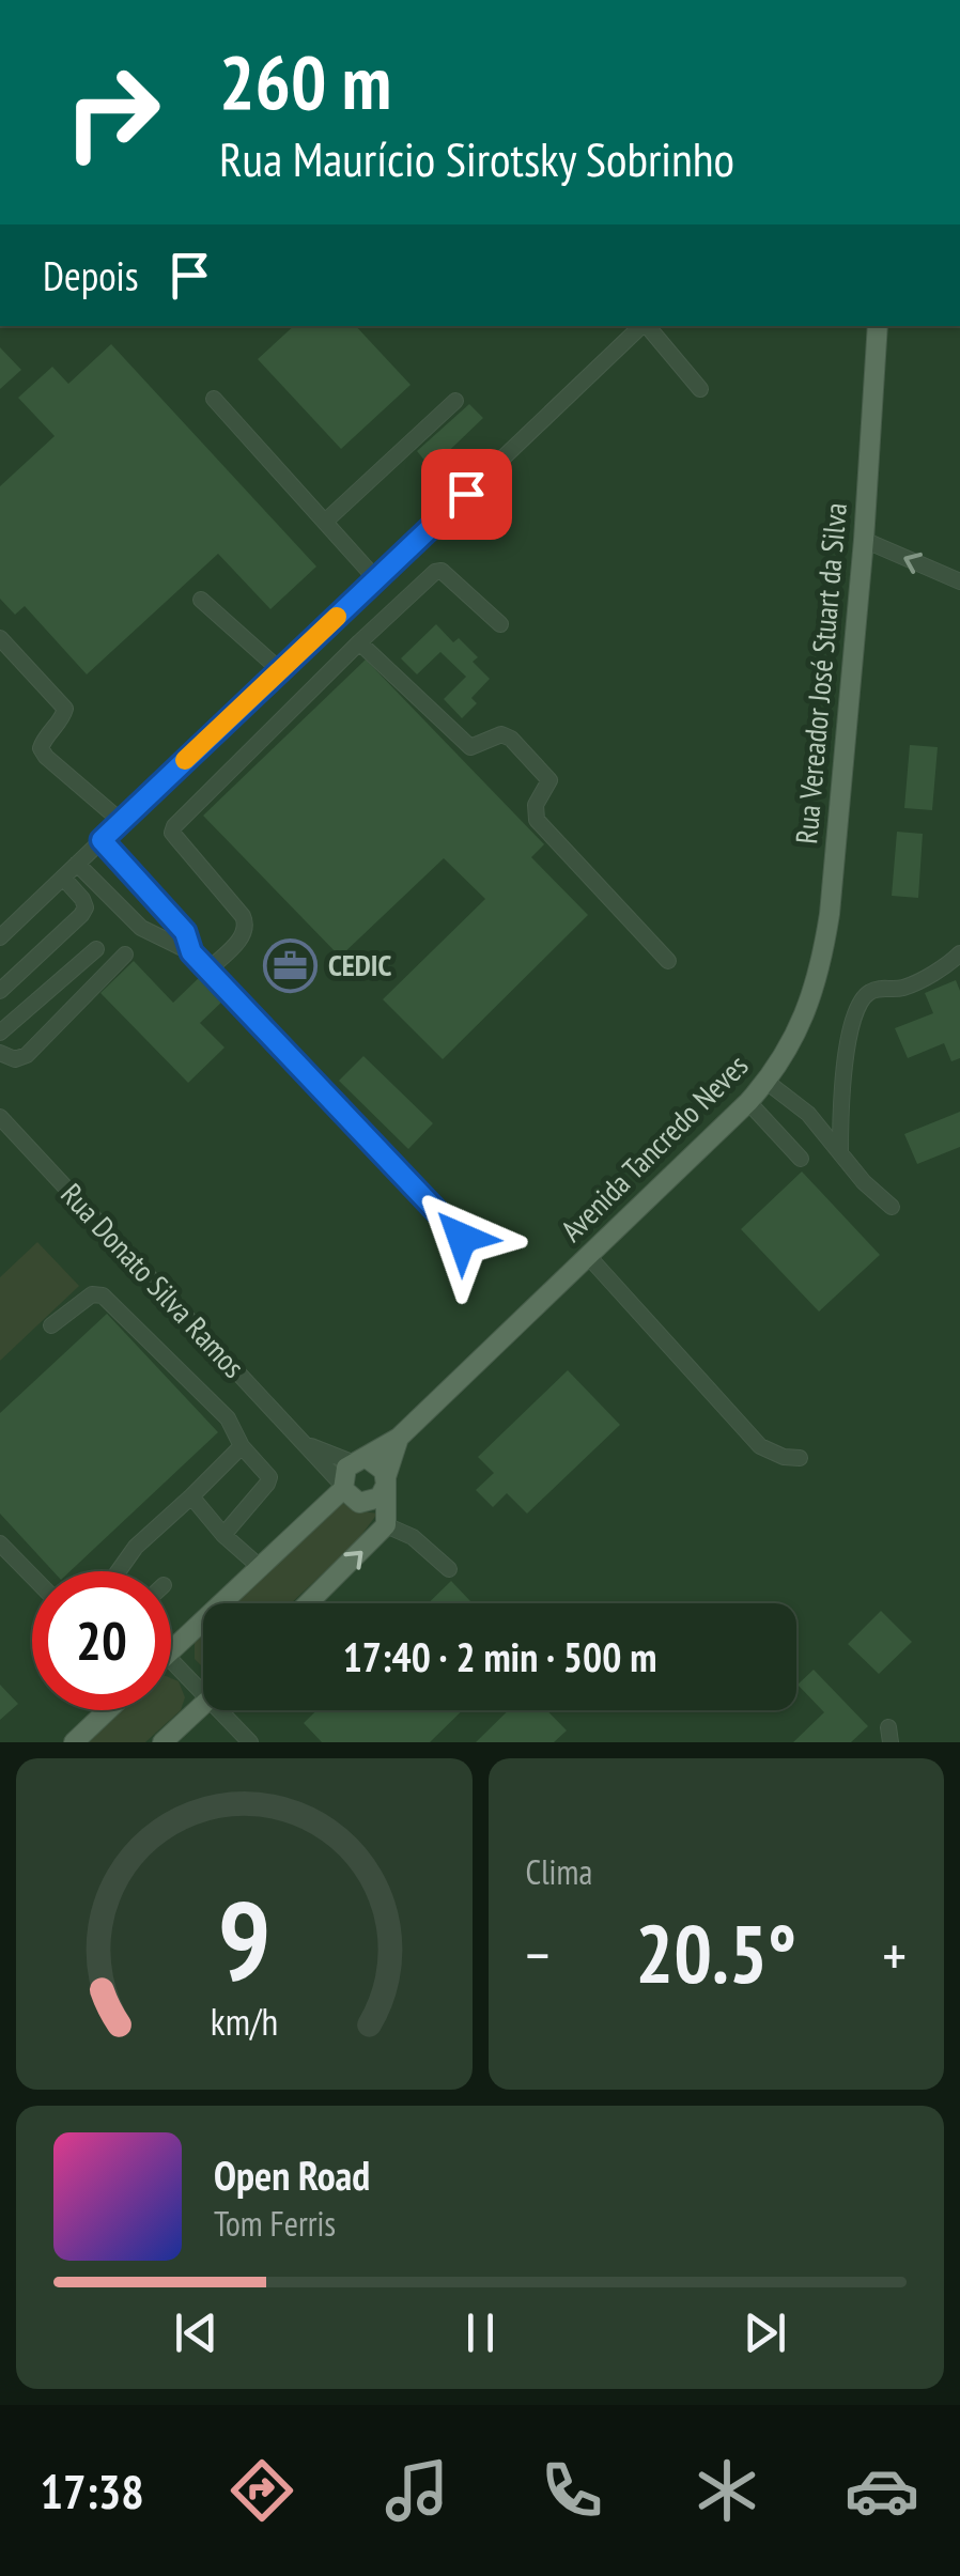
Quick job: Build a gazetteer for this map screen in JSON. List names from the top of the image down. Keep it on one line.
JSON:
{"streets":{"main road":["Rua Vereador José Stuart da Silva","Avenida Tancredo Neves"],"street":["Rua Donato Silva Ramos"]},"crossings":[["Rua Vereador José Stuart da Silva","Avenida Tancredo Neves"],["Avenida Tancredo Neves","Rua Donato Silva Ramos"]],"places":{"office":["CEDIC"]},"page":{"turn":["260 m","Rua Maurício Sirotsky Sobrinho"],"then":"Depois","limit":"20","trip":"17:40 · 2 min · 500 m","tile":"Clima","heat":["−","20.5°","+"],"song":["Open Road","Tom Ferris"],"tabs":"17:38","gauge":["9","km/h"]}}
